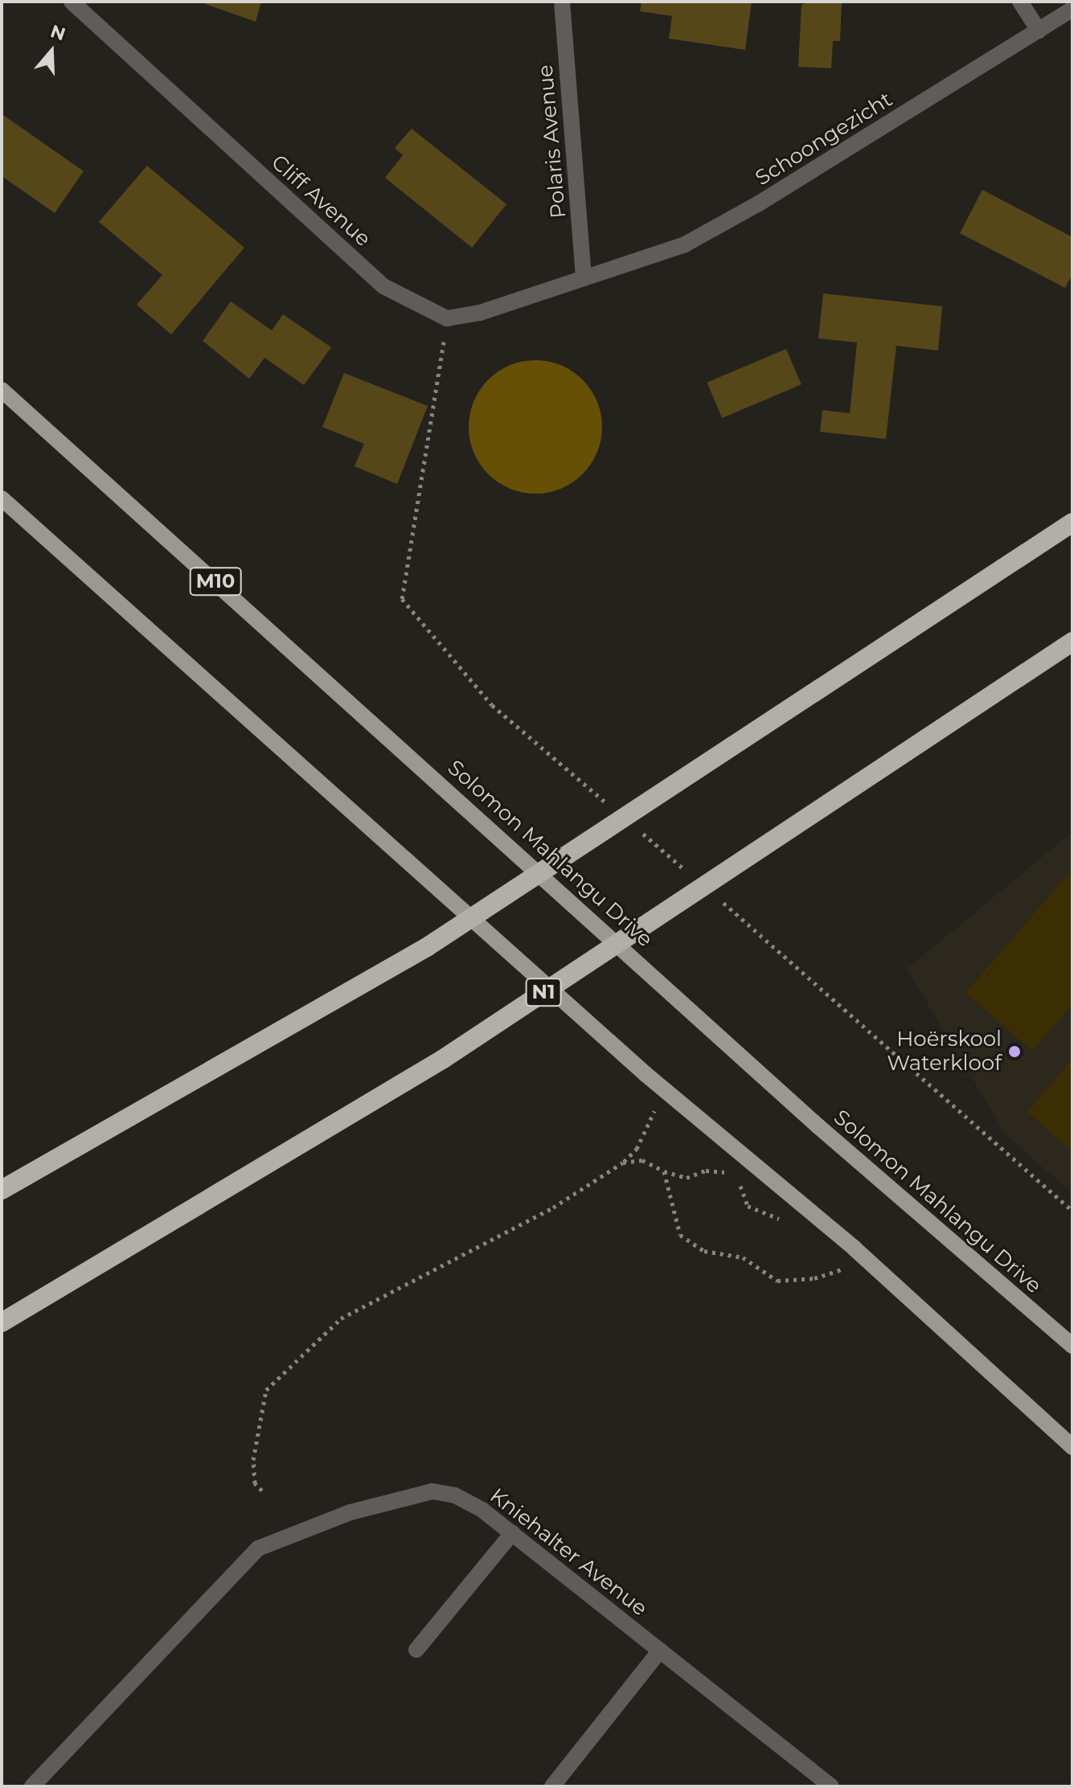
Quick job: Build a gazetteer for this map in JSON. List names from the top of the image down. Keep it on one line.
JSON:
{"streets":{"highway":["N1"],"main road":["M10","Solomon Mahlangu Drive"],"street":["Schoongezicht","Polaris Avenue","Cliff Avenue","Kniehalter Avenue"]},"crossings":[["Schoongezicht","Polaris Avenue"]],"places":["Hoërskool Waterkloof"],"north":"top"}
